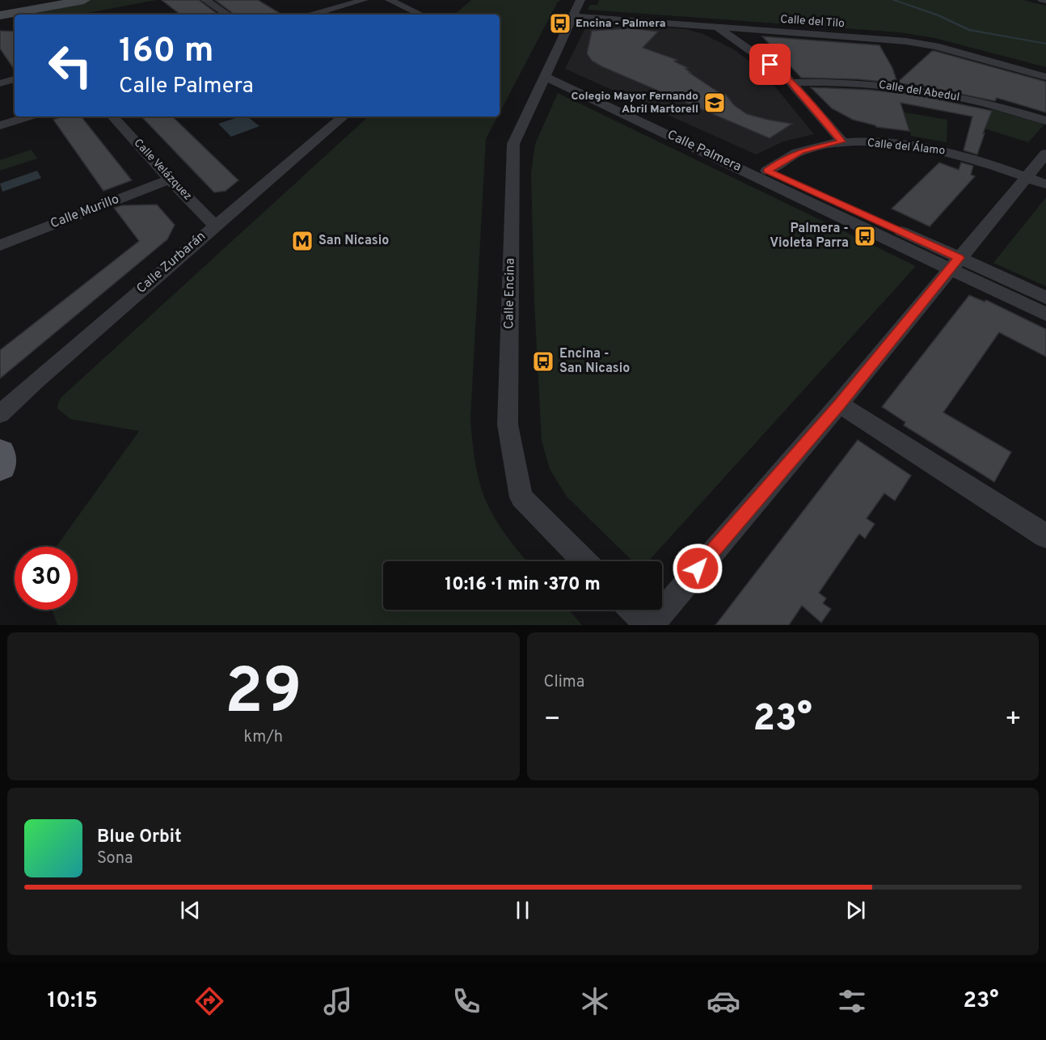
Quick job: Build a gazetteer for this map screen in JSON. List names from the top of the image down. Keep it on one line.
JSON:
{"streets":{"street":["Calle del Tilo","Calle del Abedul","Calle del Álamo","Calle Palmera","Calle Velázquez","Calle Murillo","Calle Zurbarán","Calle Encina"]},"crossings":[["Calle del Tilo","Calle Encina"],["Calle del Álamo","Calle Palmera"],["Calle Palmera","Calle Encina"],["Calle Velázquez","Calle Murillo"],["Calle Velázquez","Calle Zurbarán"]],"places":{"bus stop":["Encina - Palmera","Palmera - Violeta Parra","Encina - San Nicasio"],"school or university":["Colegio Mayor Fernando Abril Martorell"],"metro station":["San Nicasio"]},"page":{"turn":["160 m","Calle Palmera"],"limit":"30","trip":"10:16 · 1 min · 370 m","tile":[["29","km/h"],"Clima"],"heat":["−","23°","+"],"song":["Blue Orbit","Sona"],"tabs":["10:15","23°"]}}
